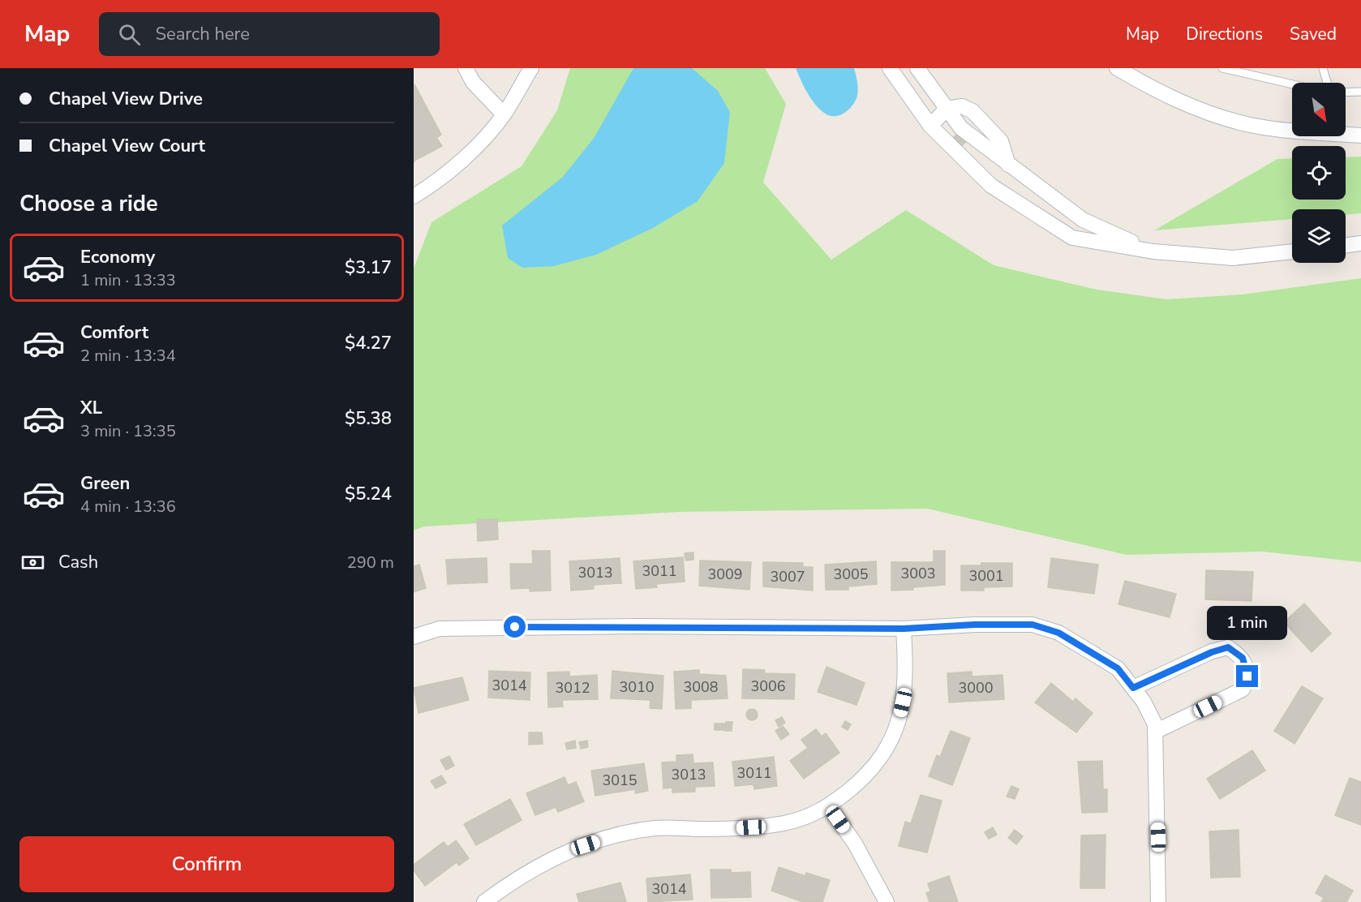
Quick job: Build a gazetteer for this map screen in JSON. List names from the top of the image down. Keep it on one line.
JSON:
{"house_numbers":["3011","3013","3003","3009","3005","3001","3007","3014","3006","3010","3008","3012","3000","3011","3013","3015","3014"],"north":"bottom right","page":{"header":"Map","search":"Search here","nav":["Map","Directions","Saved"],"banner":["Chapel View Drive","Chapel View Court"],"heading":"Choose a ride","list":[{"name":"Economy","note":"1 min · 13:33","value":"$3.17"},{"name":"Comfort","note":"2 min · 13:34","value":"$4.27"},{"name":"XL","note":"3 min · 13:35","value":"$5.38"},{"name":"Green","note":"4 min · 13:36","value":"$5.24"}],"pay":["Cash","290 m"],"bubble":"1 min","buttons":"Confirm"}}
